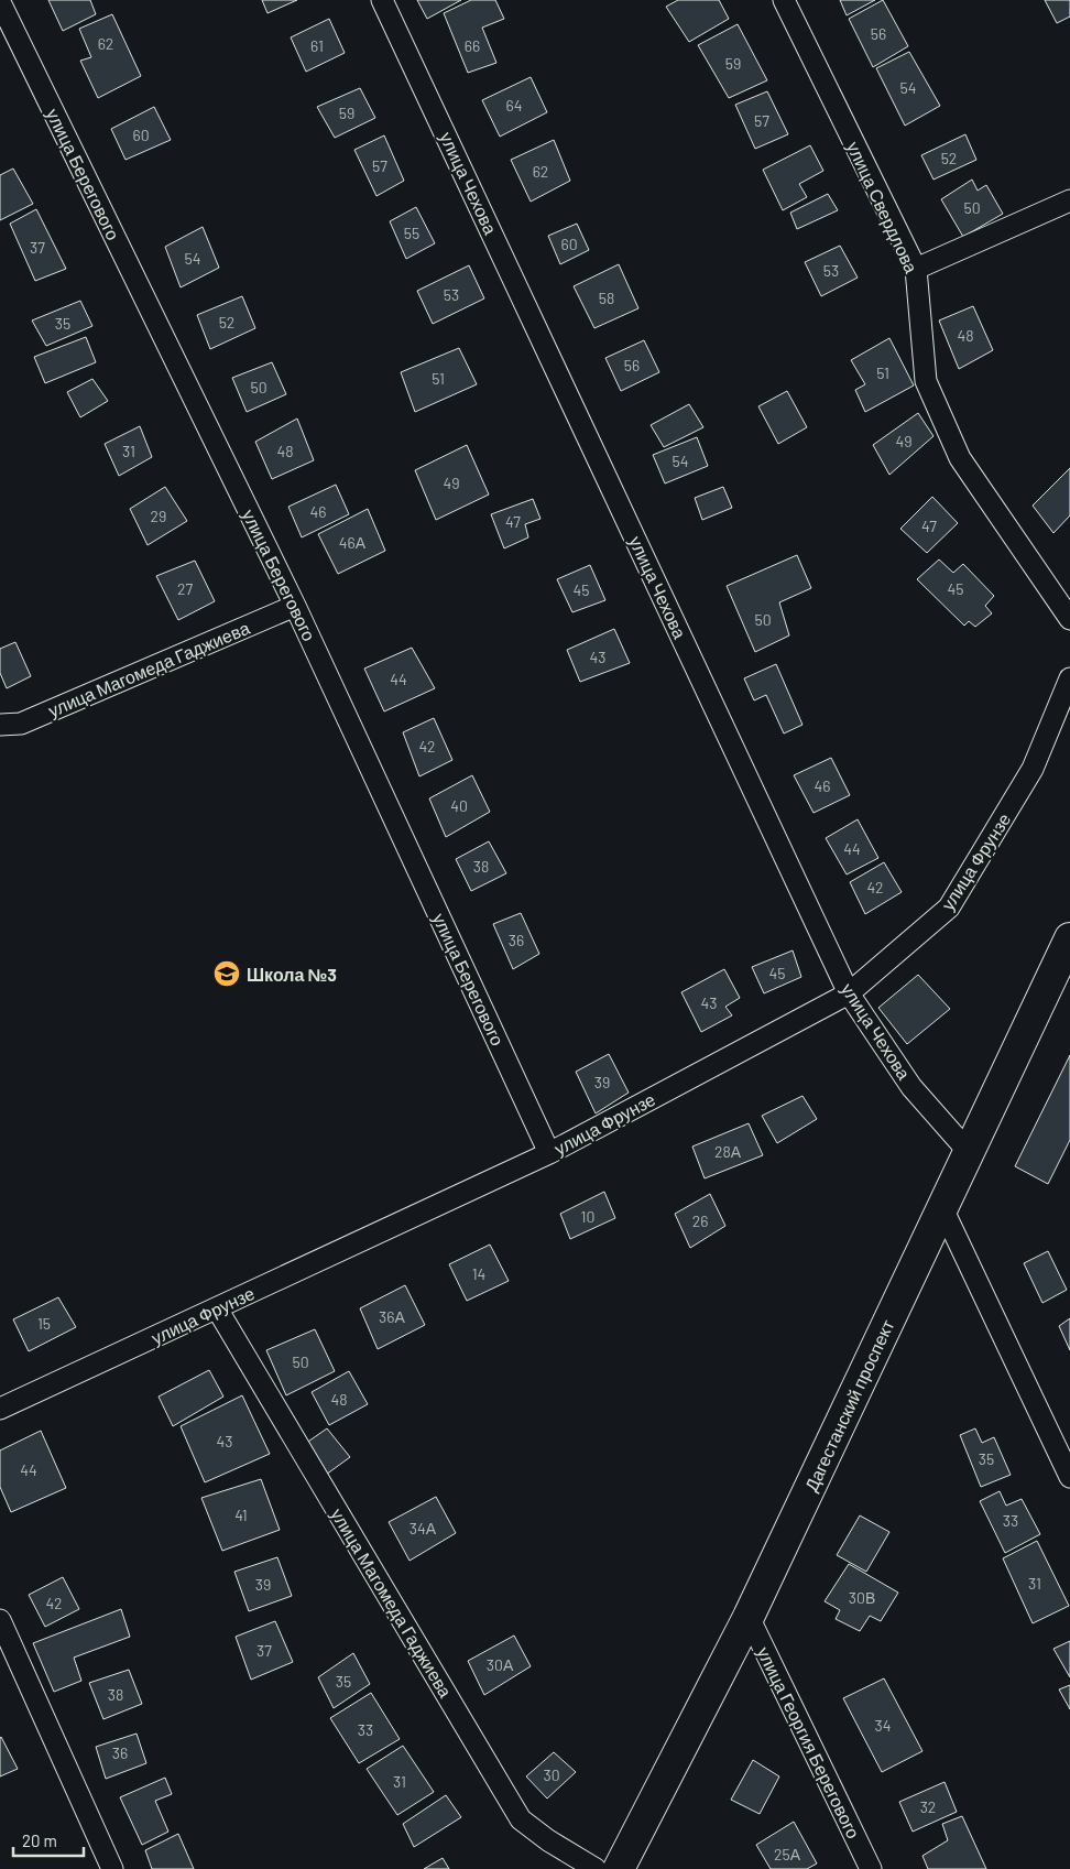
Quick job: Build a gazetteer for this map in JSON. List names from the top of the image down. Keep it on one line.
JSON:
{"streets":{"highway":["Дагестанский проспект"],"street":["улица Берегового","улица Чехова","улица Свердлова","улица Магомеда Гаджиева","улица Фрунзе","улица Георгия Берегового"]},"crossings":[["улица Берегового","улица Магомеда Гаджиева"],["улица Берегового","улица Фрунзе"],["улица Чехова","улица Фрунзе"],["улица Чехова","Дагестанский проспект"],["улица Магомеда Гаджиева","улица Фрунзе"],["Дагестанский проспект","улица Георгия Берегового"]],"places":{"school or university":["Школа №3"]},"house_numbers":["56","62","61","66","59","54","64","59","57","60","52","57","62","50","55","60","37","54","53","53","58","52","35","48","56","51","51","50","49","31","48","54","49","46","29","47","47","46А","27","45","45","50","43","44","42","46","40","44","38","42","36","45","43","39","28А","10","26","14","36А","15","50","48","43","35","44","41","33","34А","31","39","30В","42","37","30А","35","38","34","33","36","30","31","32","25А"],"scale_bar":"20 m"}
